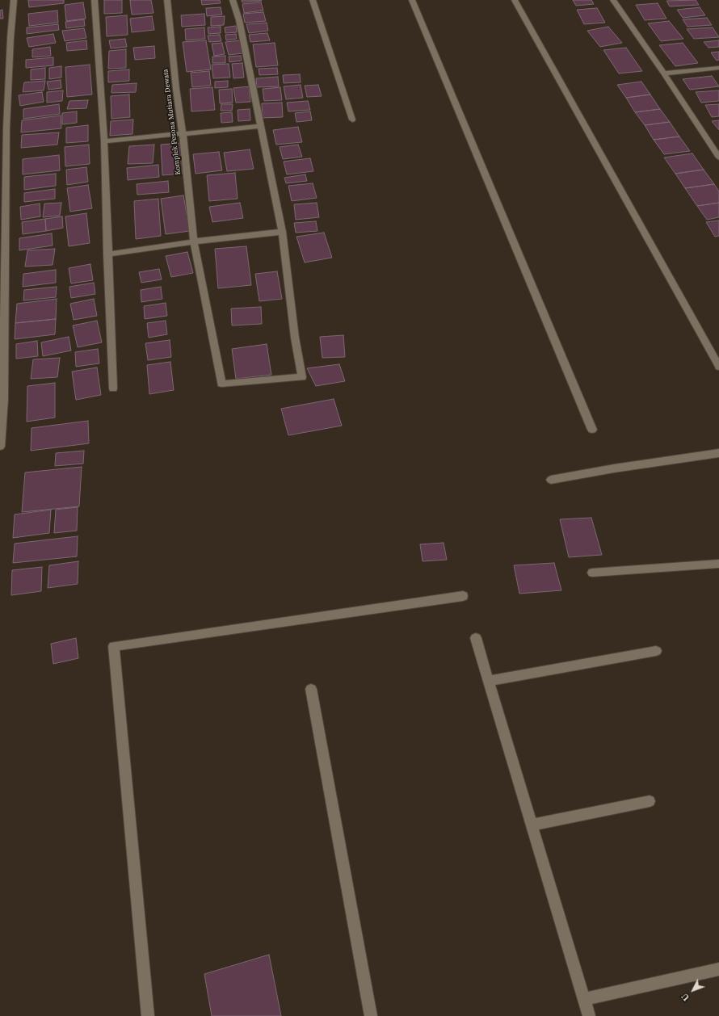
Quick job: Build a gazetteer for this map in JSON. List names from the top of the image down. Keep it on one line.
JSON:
{"streets":{"street":["Komplek Pesona Mutiara Dewata"]},"north":"bottom left"}
